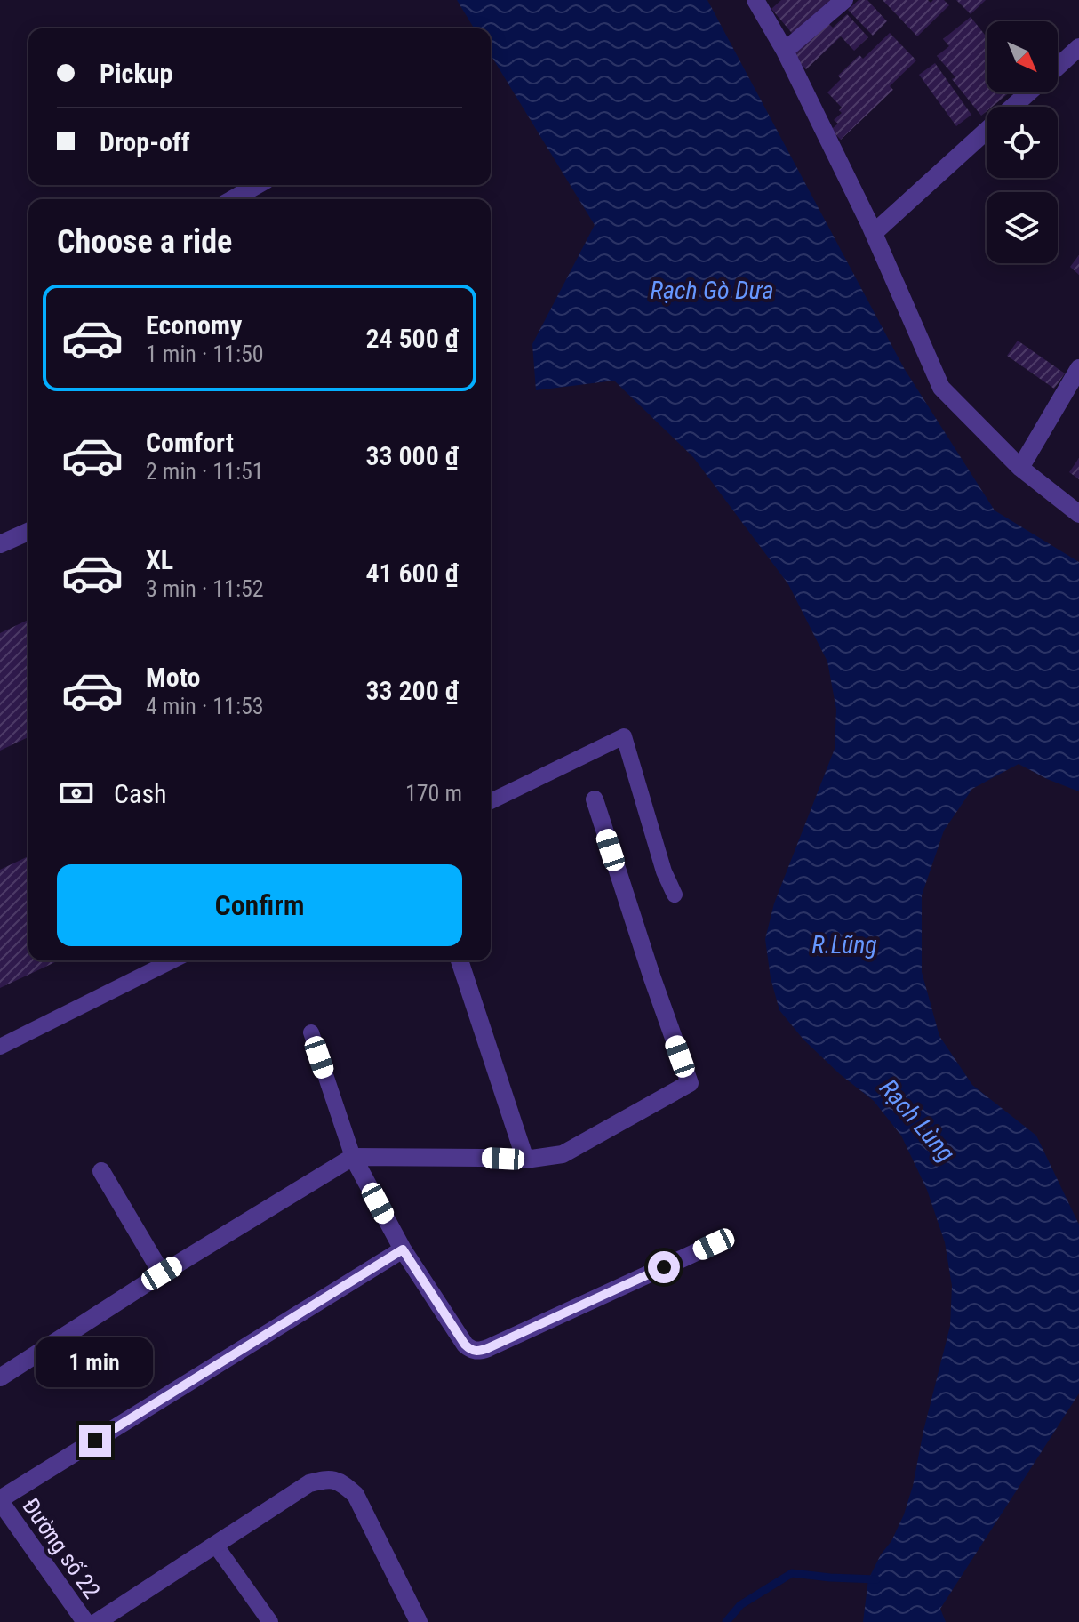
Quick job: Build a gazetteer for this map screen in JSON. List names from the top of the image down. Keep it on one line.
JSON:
{"streets":{"street":["Đường số 22"]},"water":["Rạch Gò Dưa","R.Lũng","Rạch Lùng"],"north":"bottom right","page":{"banner":["Pickup","Drop-off"],"heading":"Choose a ride","list":[{"name":"Economy","note":"1 min · 11:50","value":"24 500 ₫"},{"name":"Comfort","note":"2 min · 11:51","value":"33 000 ₫"},{"name":"XL","note":"3 min · 11:52","value":"41 600 ₫"},{"name":"Moto","note":"4 min · 11:53","value":"33 200 ₫"}],"pay":["Cash","170 m"],"buttons":"Confirm","bubble":"1 min"}}
